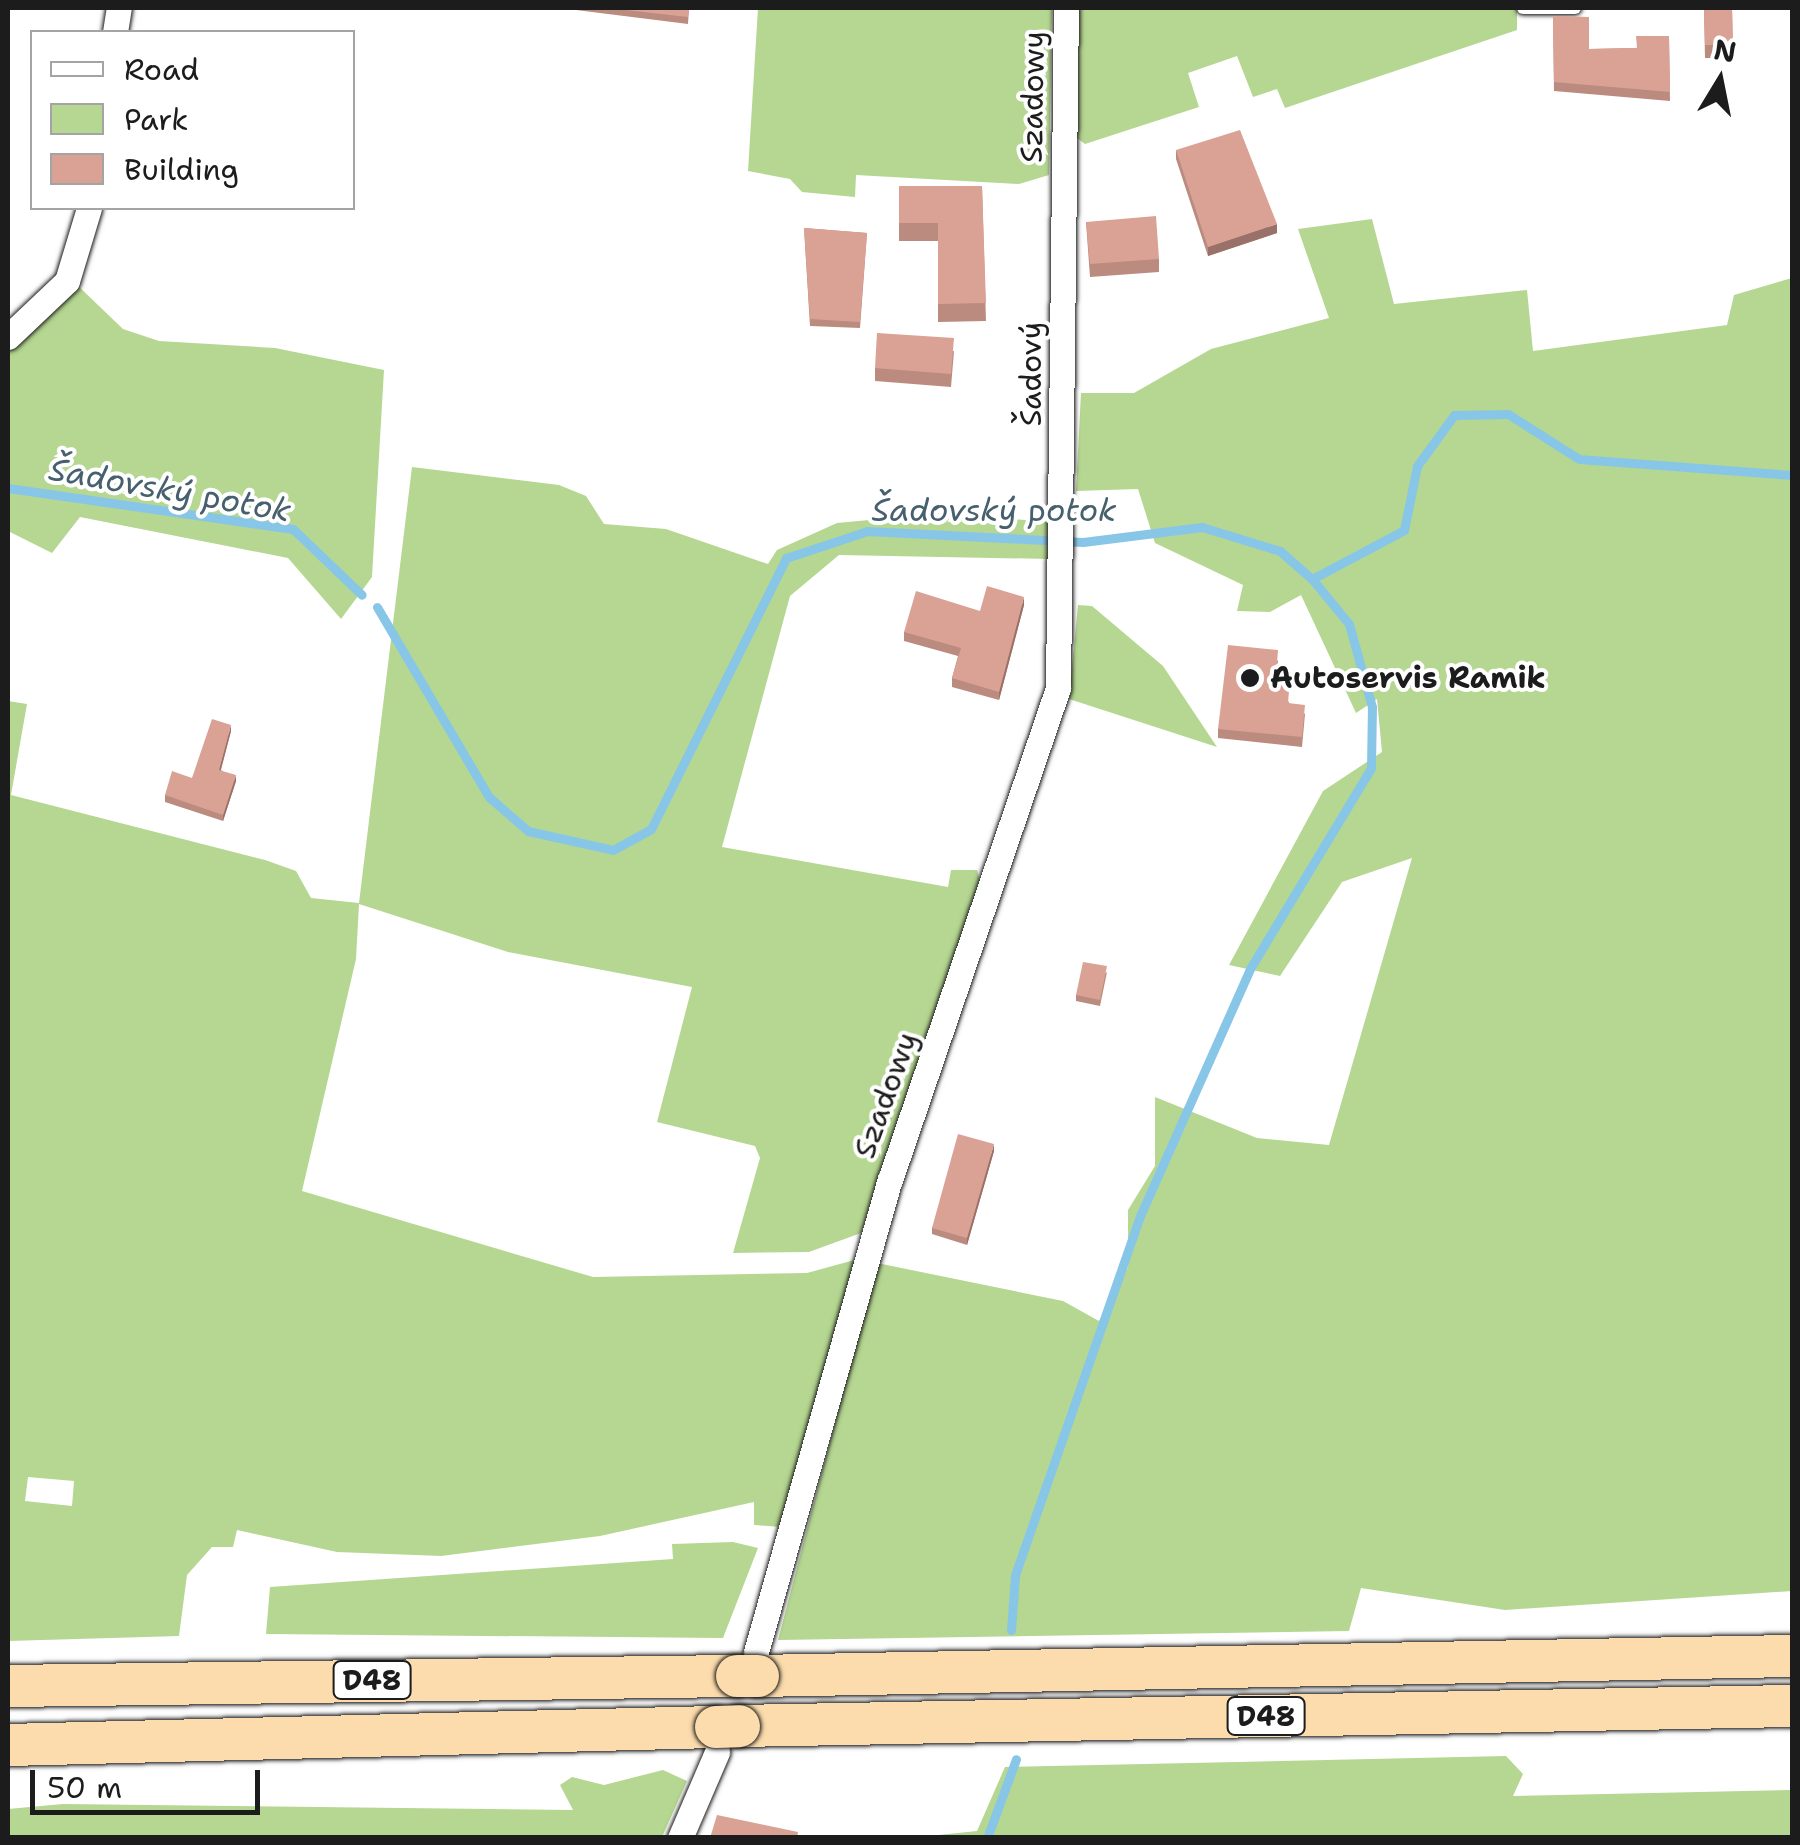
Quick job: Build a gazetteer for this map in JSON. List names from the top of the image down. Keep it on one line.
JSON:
{"streets":{"highway":["D48"],"street":["Szadowy","Šadový"]},"crossings":[["Szadowy","Šadový"],["Szadowy","D48"]],"water":["Šadovský potok"],"places":["Autoservis Ramik"],"legend":["Road","Park","Building"],"scale_bar":"50 m","north":"top"}
